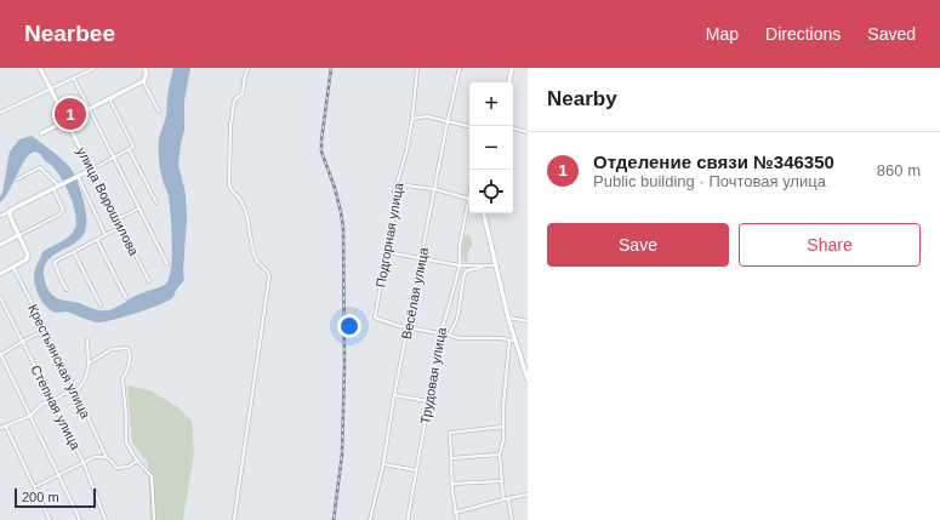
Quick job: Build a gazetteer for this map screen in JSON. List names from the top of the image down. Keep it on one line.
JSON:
{"streets":{"main road":["улица Ворошилова"],"street":["Подгорная улица","Весёлая улица","Крестьянская улица","Трудовая улица","Степная улица"]},"crossings":[["Подгорная улица","Весёлая улица"]],"scale_bar":"200 m","page":{"header":"Nearbee","nav":["Map","Directions","Saved"],"heading":"Nearby","map_buttons":["+","−"],"pins":"1","list":[{"mark":"1","name":"Отделение связи №346350","note":"Public building · Почтовая улица","value":"860 m"}],"buttons":["Save","Share"],"scale":"200 m"}}
